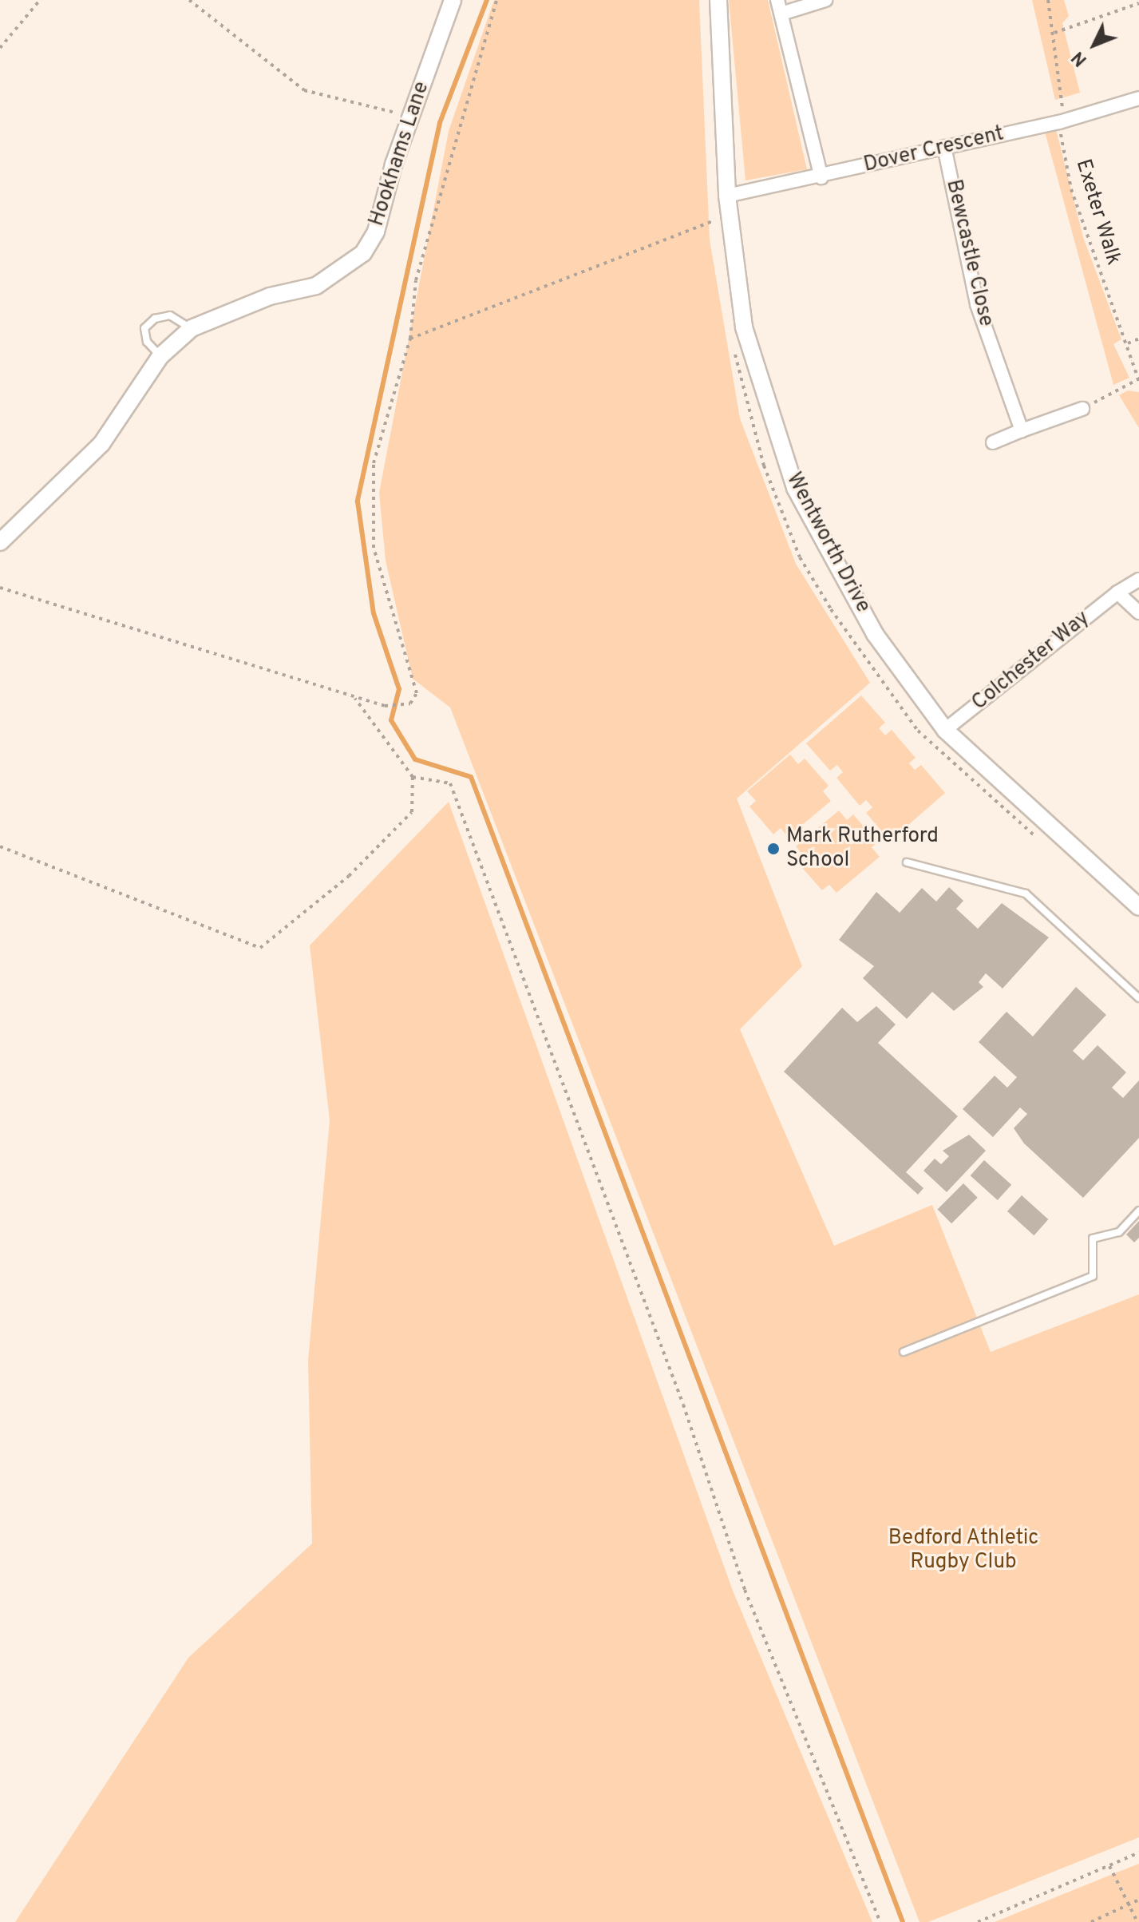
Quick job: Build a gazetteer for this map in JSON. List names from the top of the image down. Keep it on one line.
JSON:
{"streets":{"street":["Dover Crescent","Hookhams Lane","Bewcastle Close","Wentworth Drive","Colchester Way"],"path":["Exeter Walk"]},"crossings":[["Dover Crescent","Exeter Walk"],["Dover Crescent","Bewcastle Close"],["Dover Crescent","Wentworth Drive"],["Wentworth Drive","Colchester Way"]],"parks":["Bedford Athletic Rugby Club"],"places":["Mark Rutherford School"],"north":"bottom left"}
